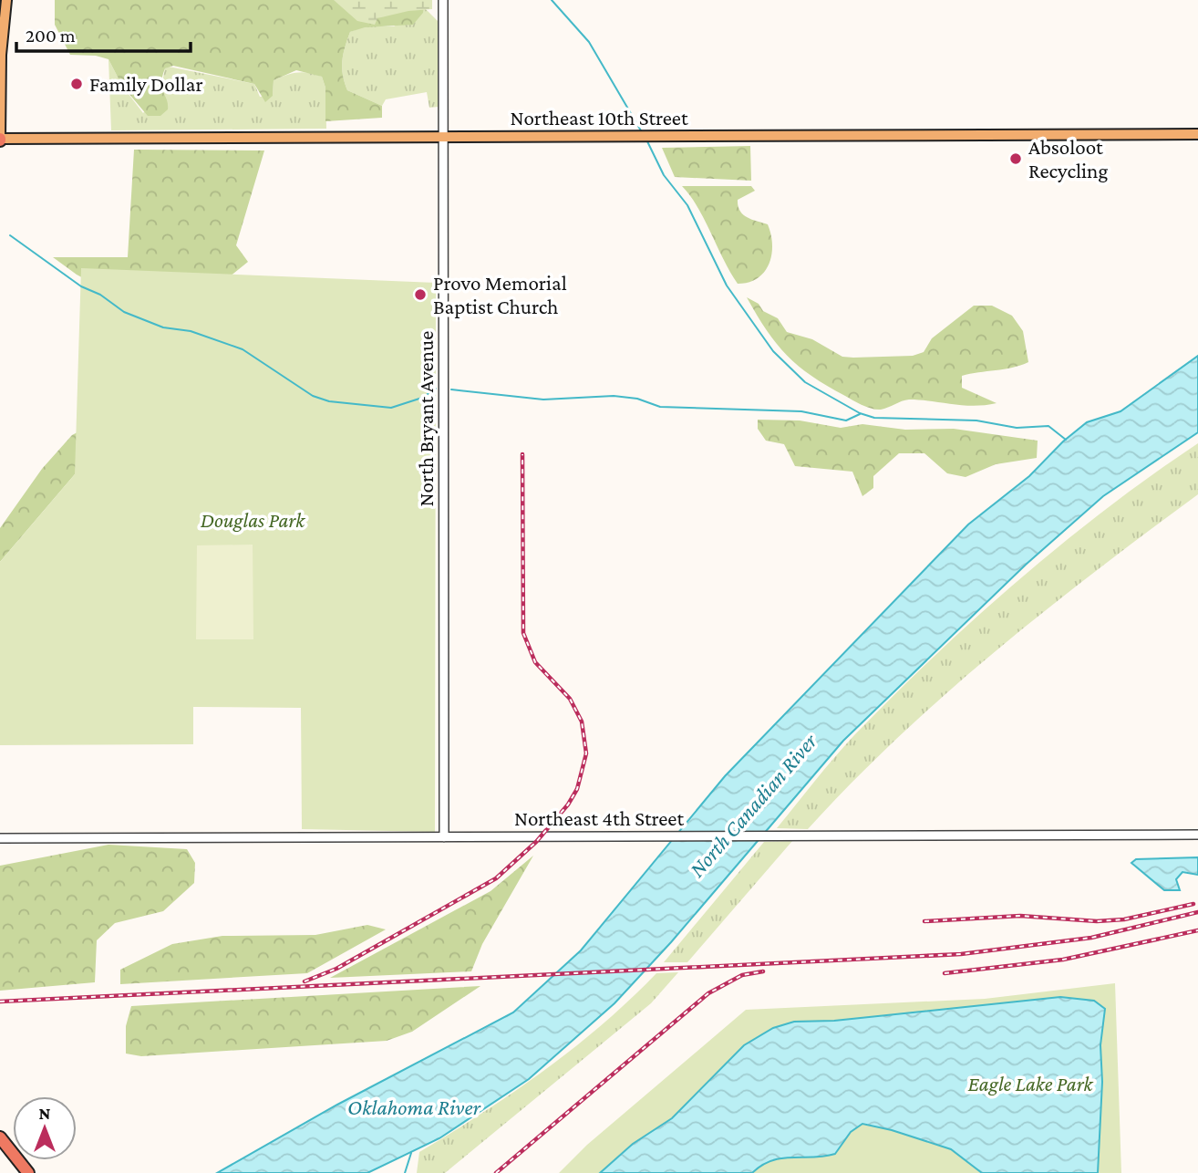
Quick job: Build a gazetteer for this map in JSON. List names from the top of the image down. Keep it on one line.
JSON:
{"streets":{"main road":["Northeast 10th Street"],"street":["North Bryant Avenue","Northeast 4th Street"]},"crossings":[["Northeast 10th Street","North Bryant Avenue"],["North Bryant Avenue","Northeast 4th Street"]],"water":["North Canadian River","Oklahoma River"],"parks":["Douglas Park","Eagle Lake Park"],"places":["Family Dollar","Absoloot Recycling","Provo Memorial Baptist Church"],"scale_bar":"200 m","north":"top"}
